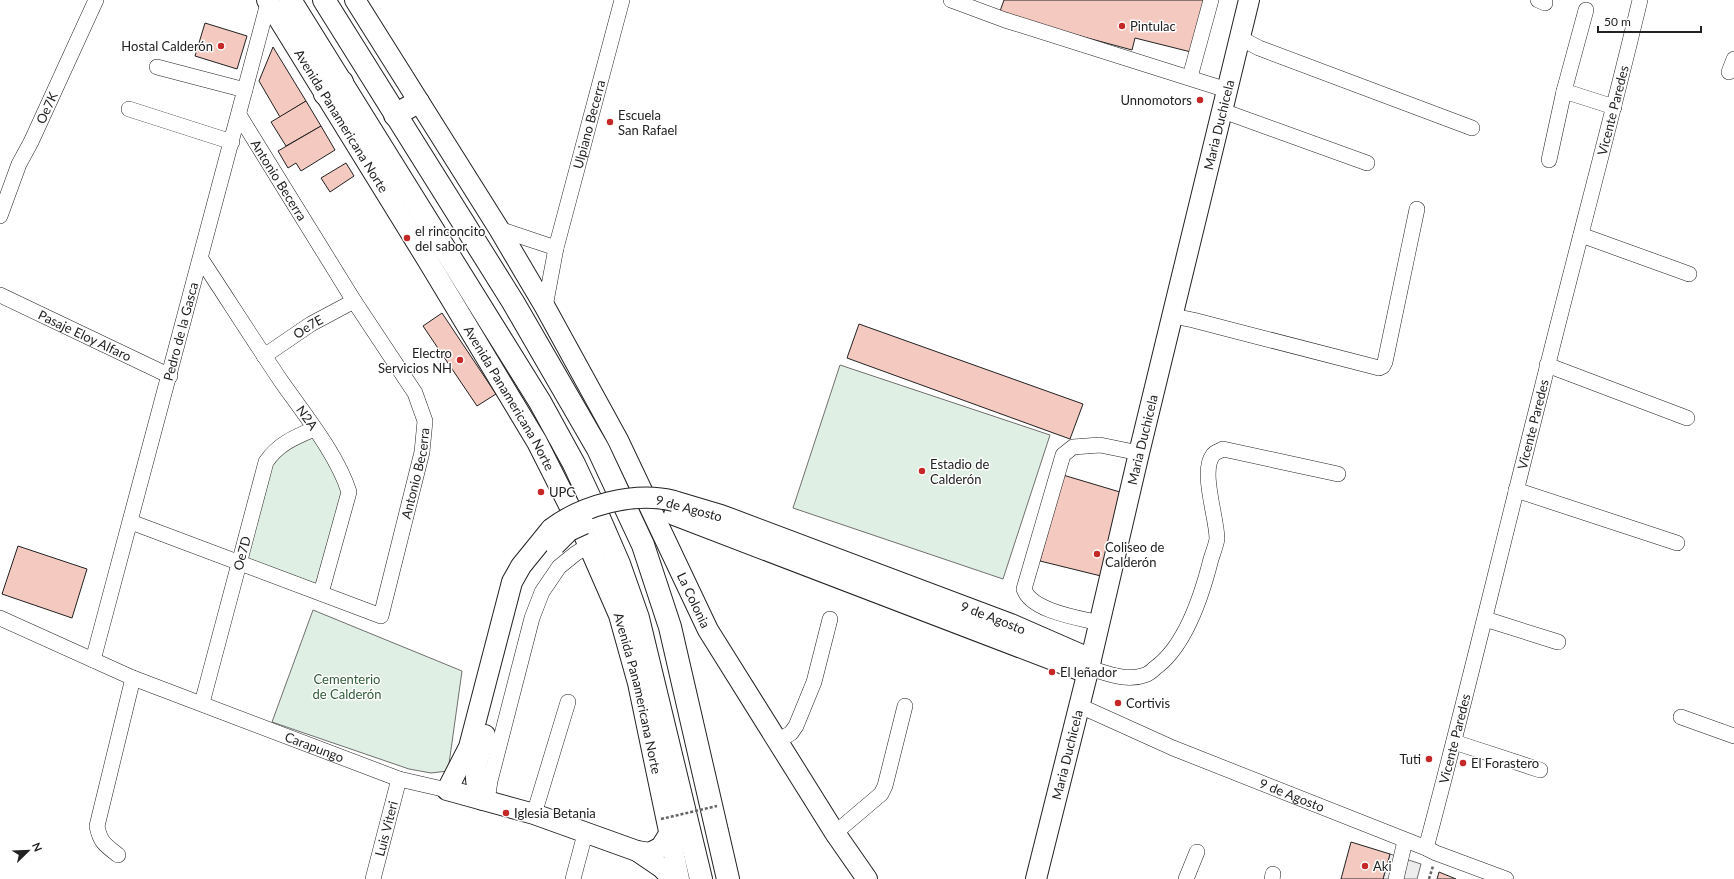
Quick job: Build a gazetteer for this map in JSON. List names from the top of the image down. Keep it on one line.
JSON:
{"streets":{"highway":["Avenida Panamericana Norte"],"main road":["Maria Duchicela","9 de Agosto","La Colonia","Carapungo"],"street":["Oe7K","Vicente Paredes","Ulpiano Becerra","Antonio Becerra","Oe7E","Pedro de la Gasca","Pasaje Eloy Alfaro","N2A","Oe7D","Luis Viteri"]},"crossings":[["Vicente Paredes","9 de Agosto"],["Avenida Panamericana Norte","Pedro de la Gasca"],["Avenida Panamericana Norte","Carapungo"],["Ulpiano Becerra","La Colonia"],["Maria Duchicela","9 de Agosto"],["Antonio Becerra","Oe7E"],["Antonio Becerra","Pedro de la Gasca"],["Antonio Becerra","N2A"],["Antonio Becerra","Oe7D"],["Oe7E","N2A"],["Pedro de la Gasca","Pasaje Eloy Alfaro"],["Pedro de la Gasca","N2A"],["Pedro de la Gasca","Carapungo"],["N2A","Oe7D"],["9 de Agosto","Carapungo"],["Oe7D","Carapungo"],["Carapungo","Luis Viteri"]],"parks":["Cementerio de Calderón"],"places":["Pintulac","Hostal Calderón","Unnomotors","Escuela San Rafael","el rinconcito del sabor","Electro Servicios NH","Estadio de Calderón","UPC","Coliseo de Calderón","El leñador","Cortivis","Tuti","El Forastero","Iglesia Betania","Aki"],"scale_bar":"50 m","north":"top right"}
